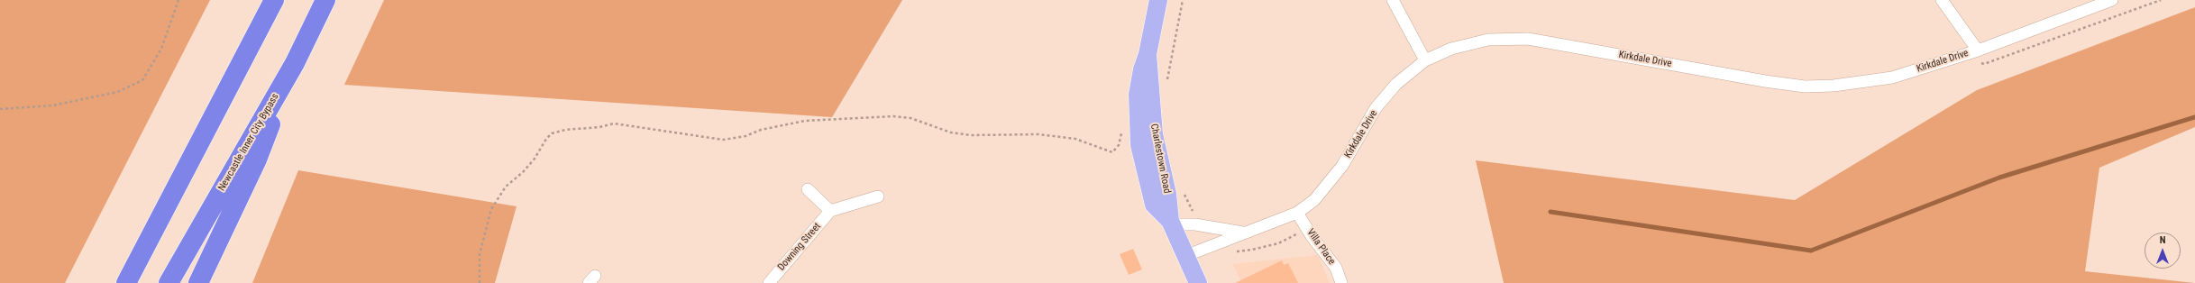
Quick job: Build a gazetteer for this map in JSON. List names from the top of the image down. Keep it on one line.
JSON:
{"streets":{"highway":["Newcastle Inner City Bypass"],"main road":["Charlestown Road"],"street":["Kirkdale Drive","Downing Street","Villa Place"]},"crossings":[["Kirkdale Drive","Charlestown Road"],["Kirkdale Drive","Villa Place"]],"north":"top"}
